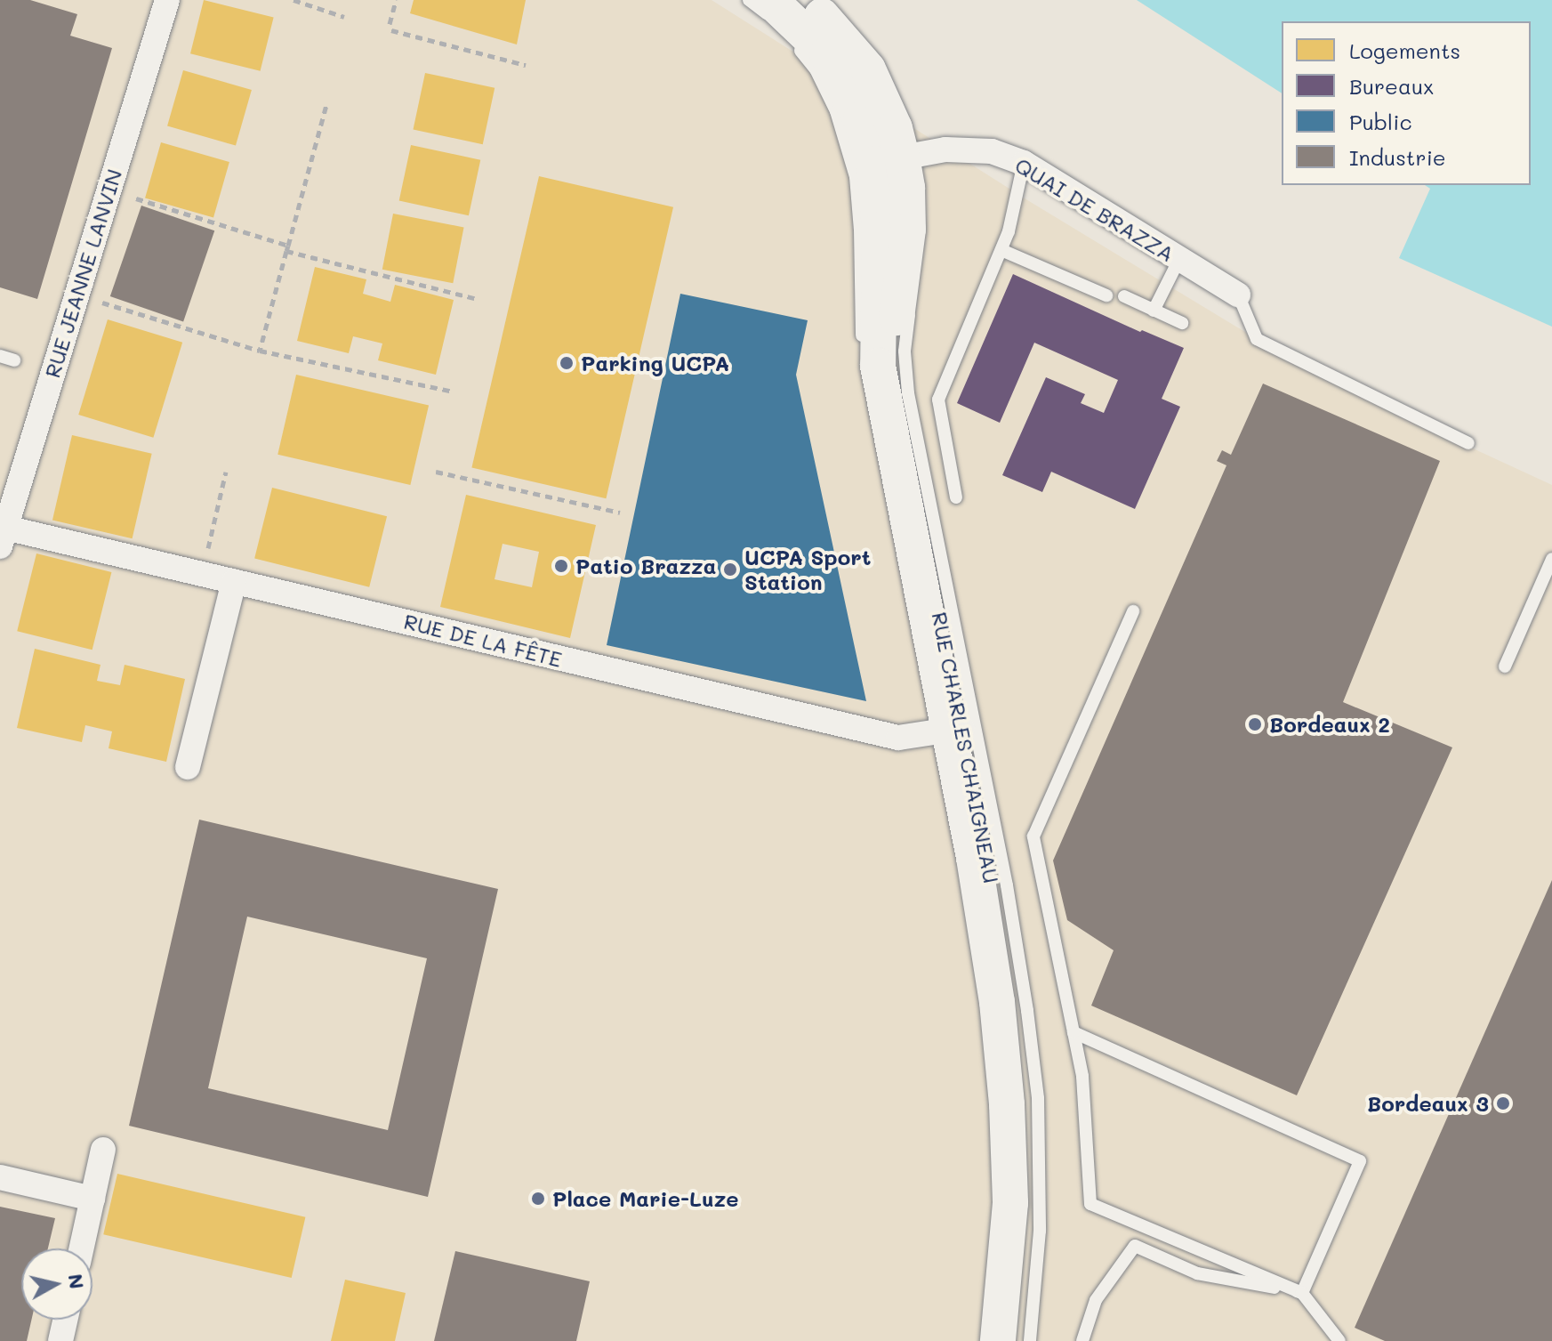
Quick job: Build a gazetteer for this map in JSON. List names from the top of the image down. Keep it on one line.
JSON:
{"streets":{"main road":["RUE CHARLES CHAIGNEAU"],"street":["QUAI DE BRAZZA","RUE JEANNE LANVIN","RUE DE LA FÊTE"]},"crossings":[["QUAI DE BRAZZA","RUE CHARLES CHAIGNEAU"],["RUE JEANNE LANVIN","RUE DE LA FÊTE"],["RUE DE LA FÊTE","RUE CHARLES CHAIGNEAU"]],"places":["Parking UCPA","Patio Brazza","UCPA Sport Station","Bordeaux 2","Bordeaux 3","Place Marie-Luze"],"legend":["Logements","Bureaux","Public","Industrie"],"north":"right"}
